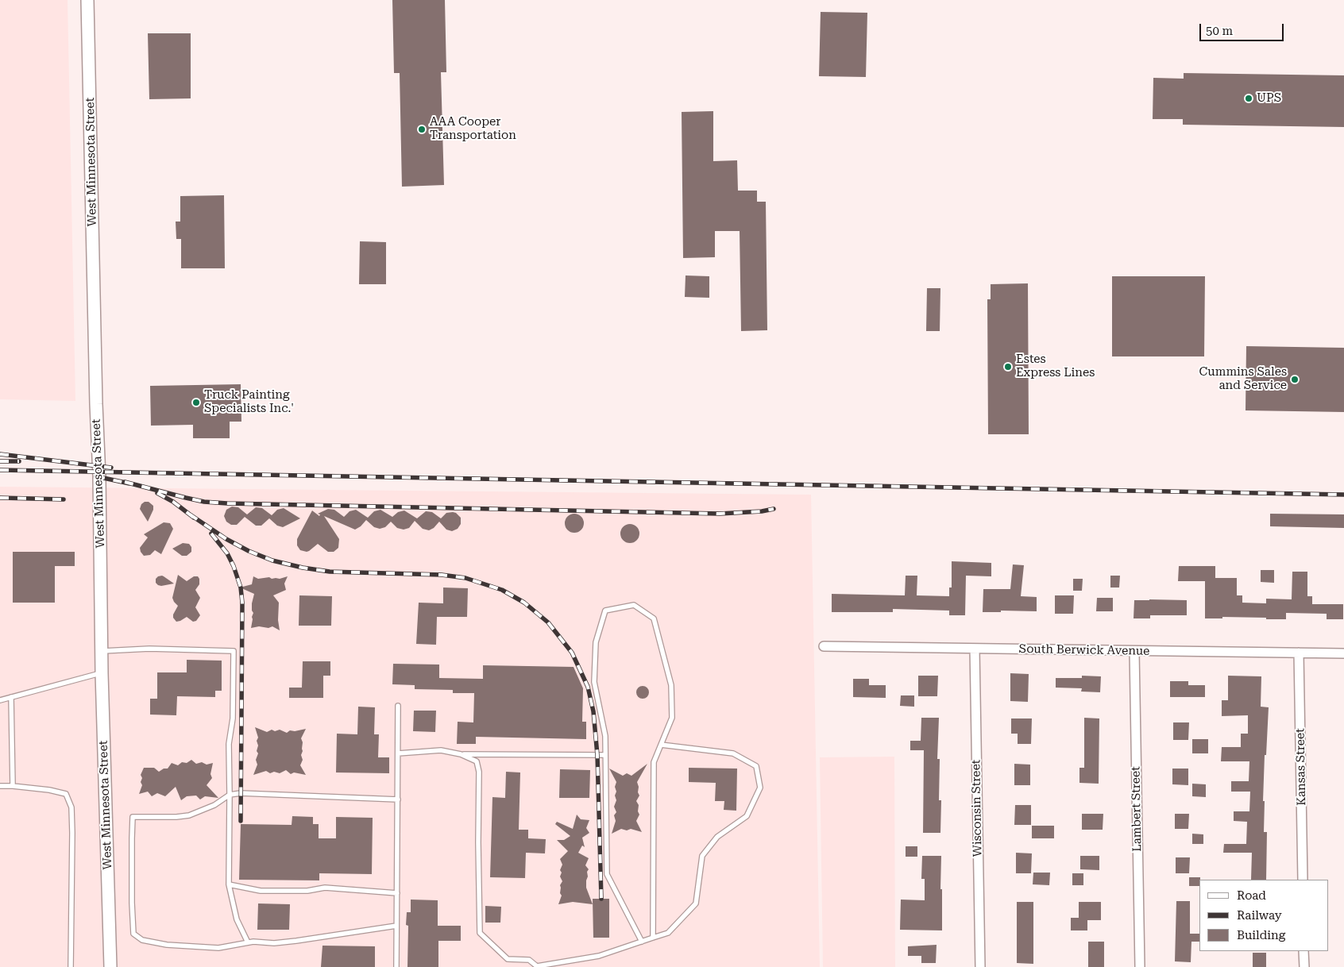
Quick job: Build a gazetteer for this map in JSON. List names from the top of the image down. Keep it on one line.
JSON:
{"streets":{"street":["West Minnesota Street","South Berwick Avenue","Kansas Street","Wisconsin Street","Lambert Street"]},"crossings":[["South Berwick Avenue","Kansas Street"],["South Berwick Avenue","Wisconsin Street"],["South Berwick Avenue","Lambert Street"]],"places":["UPS","AAA Cooper Transportation","Estes Express Lines","Cummins Sales and Service","Truck Painting Specialists Inc.'"],"legend":["Road","Railway","Building"],"scale_bar":"50 m"}
